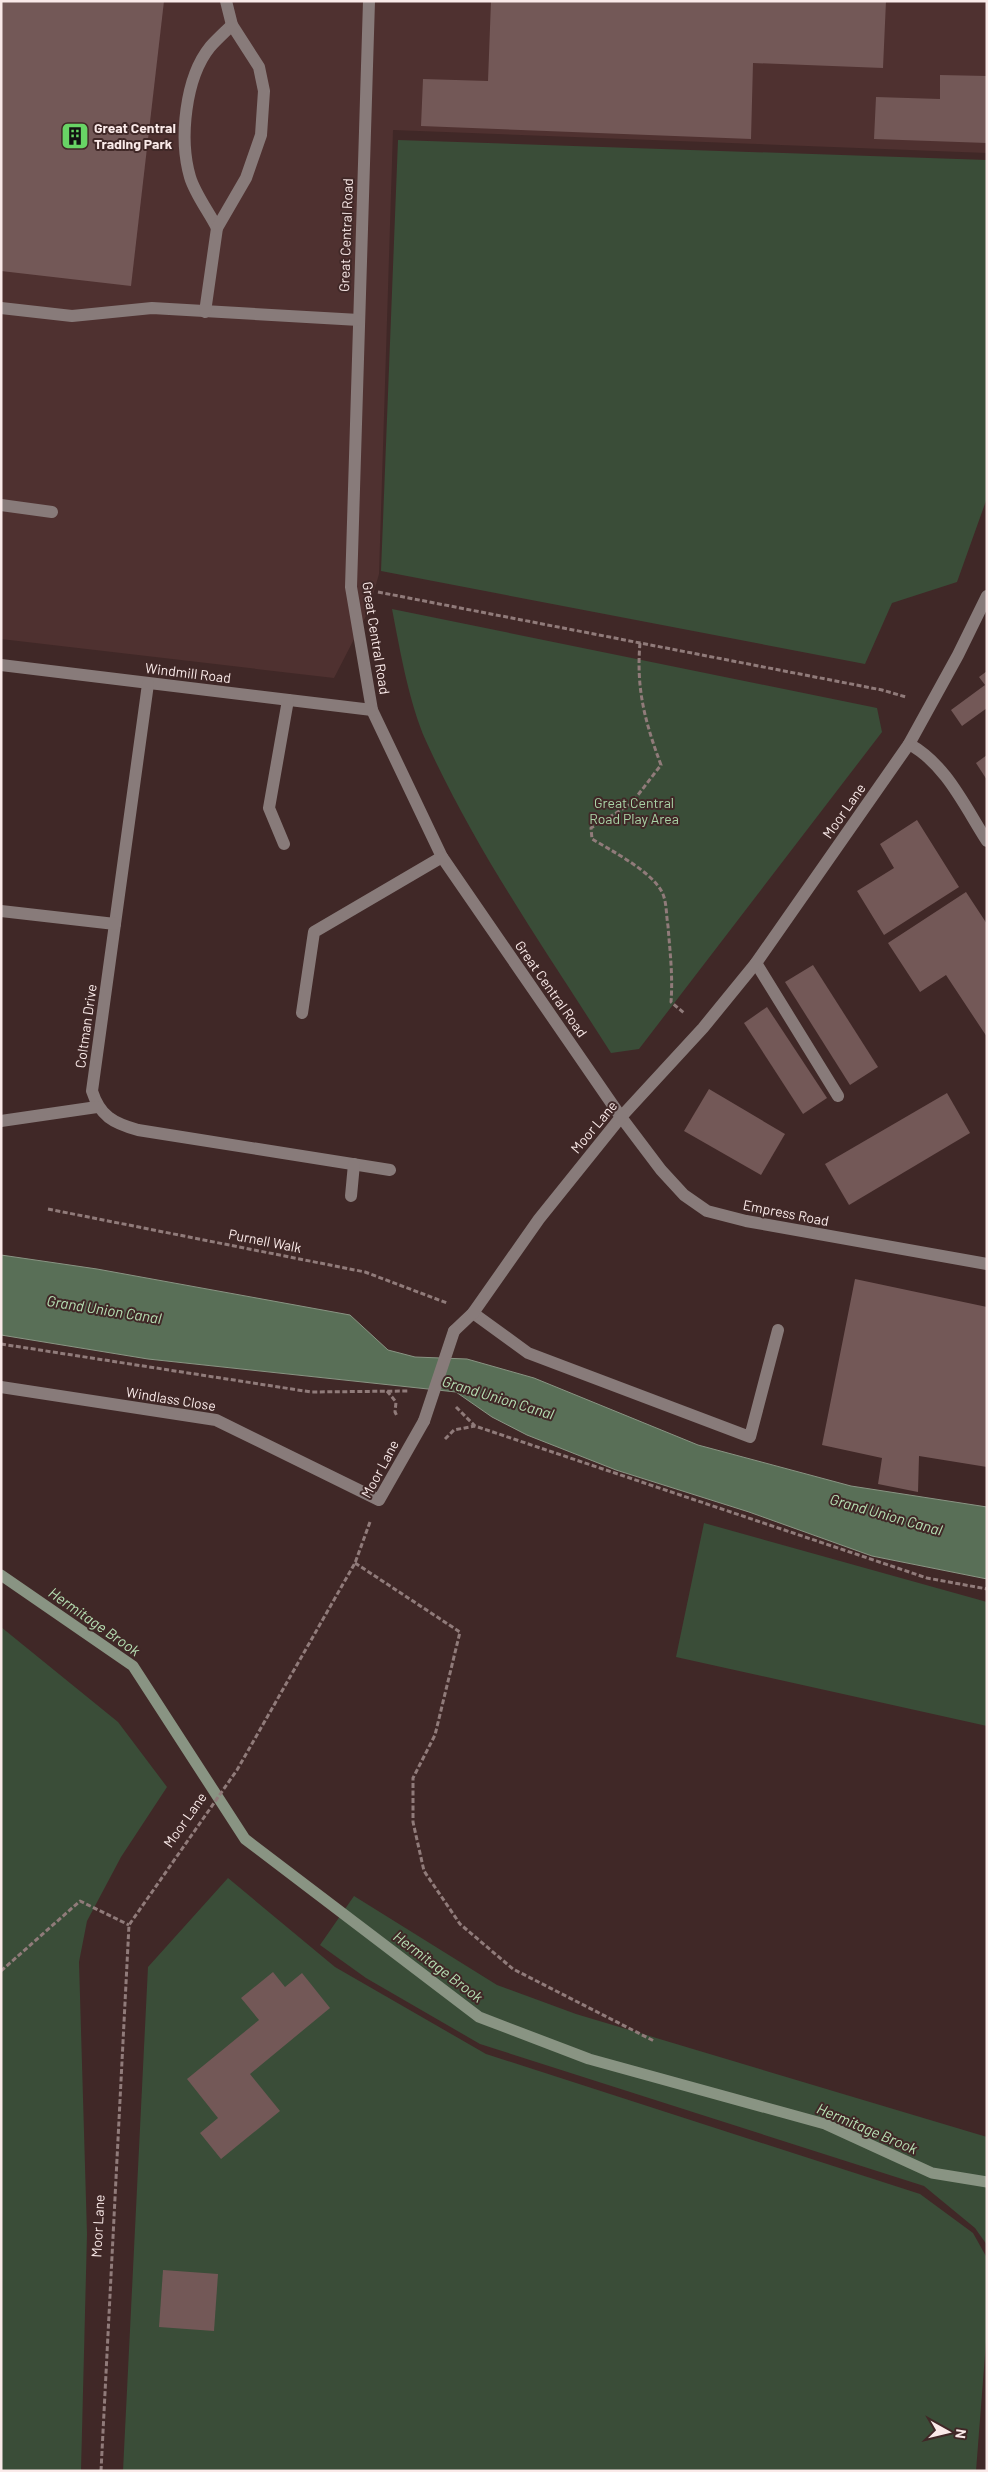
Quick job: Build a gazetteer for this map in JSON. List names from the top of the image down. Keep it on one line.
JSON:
{"streets":{"street":["Great Central Road","Windmill Road","Moor Lane","Coltman Drive","Empress Road","Windlass Close"],"path":["Purnell Walk"]},"crossings":[["Great Central Road","Windmill Road"],["Great Central Road","Moor Lane"],["Great Central Road","Empress Road"],["Windmill Road","Coltman Drive"],["Moor Lane","Empress Road"],["Moor Lane","Purnell Walk"],["Moor Lane","Windlass Close"]],"water":["Grand Union Canal","Hermitage Brook"],"parks":["Great Central Road Play Area"],"places":{"building":["Great Central Trading Park"]},"north":"right"}
